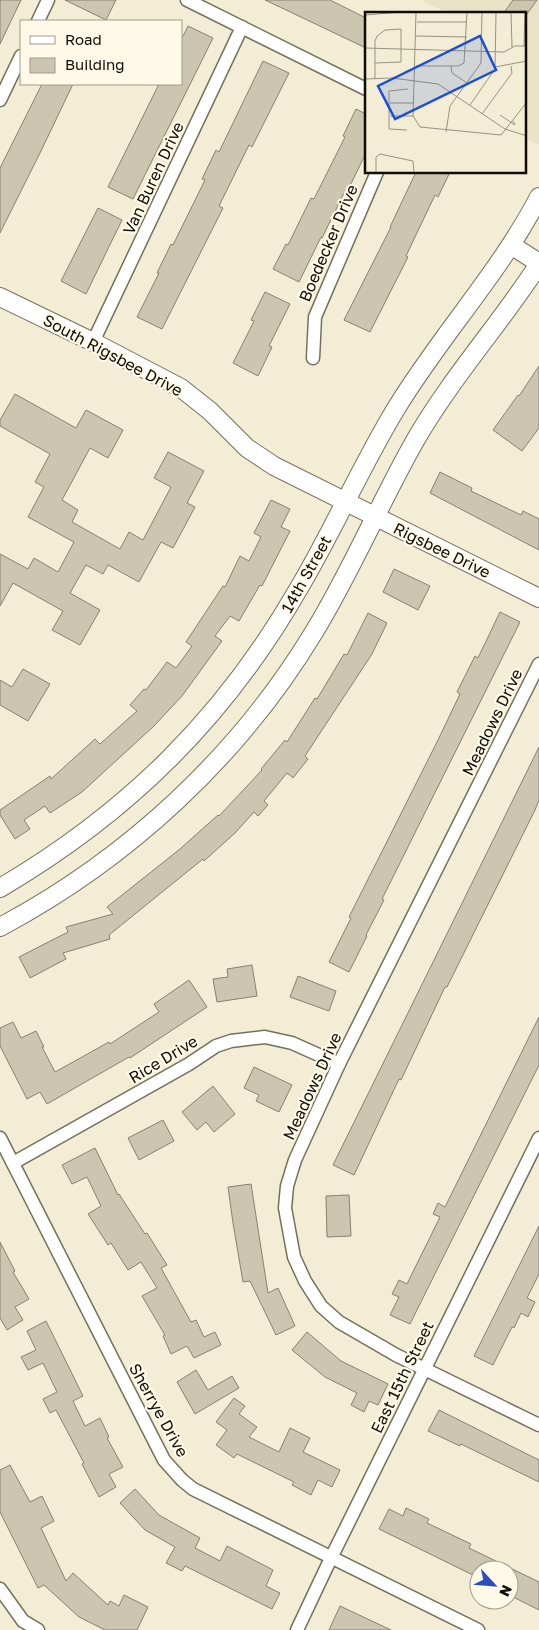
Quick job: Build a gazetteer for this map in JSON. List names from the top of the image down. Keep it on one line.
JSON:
{"streets":{"main road":["South Rigsbee Drive","Rigsbee Drive","14th Street"],"street":["Van Buren Drive","Boedecker Drive","Meadows Drive","Rice Drive","East 15th Street","Sherrye Drive"]},"crossings":[["Van Buren Drive","South Rigsbee Drive"],["South Rigsbee Drive","Rigsbee Drive"],["South Rigsbee Drive","14th Street"],["Rigsbee Drive","14th Street"],["Meadows Drive","Rice Drive"],["Meadows Drive","East 15th Street"],["Rice Drive","Sherrye Drive"],["East 15th Street","Sherrye Drive"]],"legend":["Road","Building"],"north":"bottom right"}
